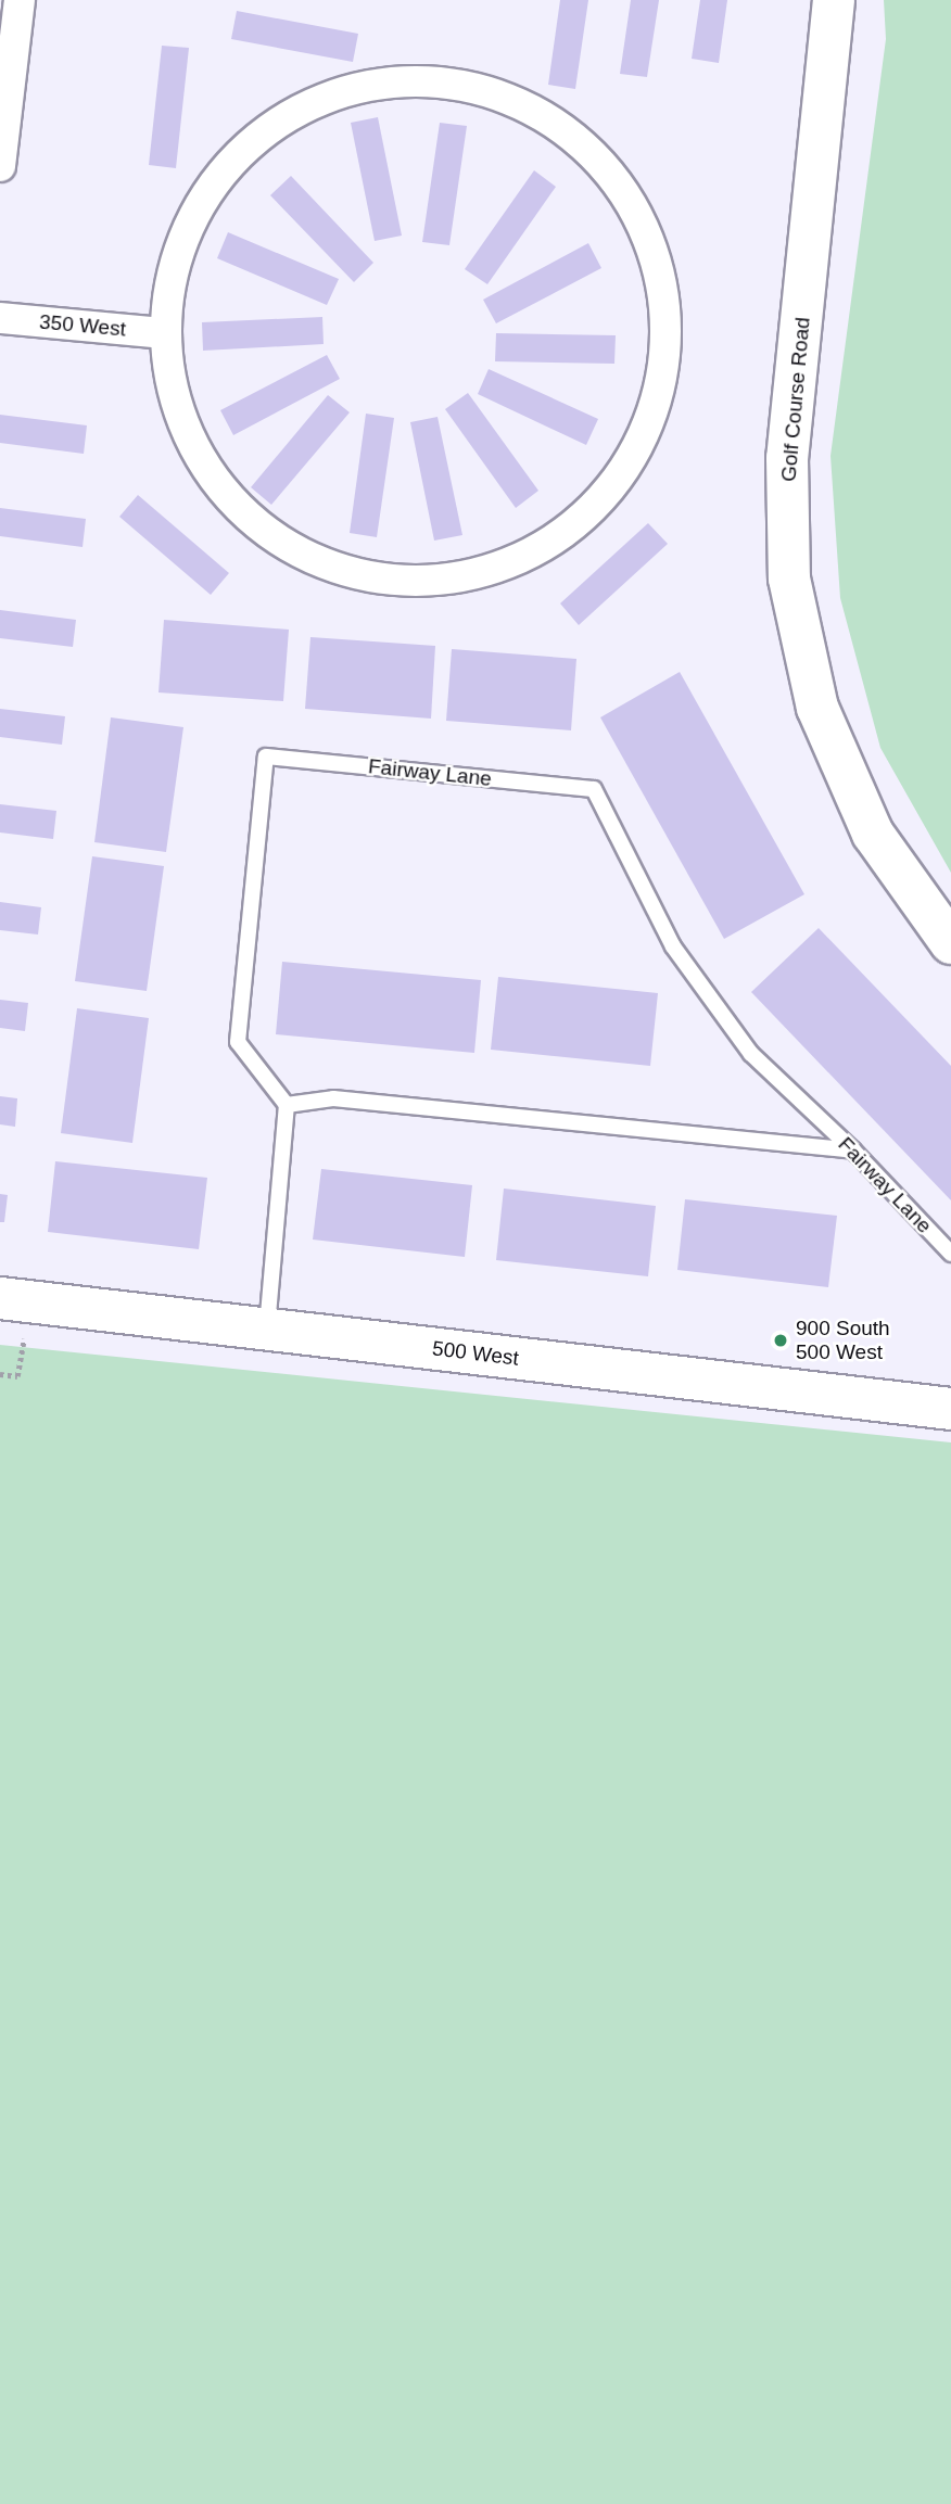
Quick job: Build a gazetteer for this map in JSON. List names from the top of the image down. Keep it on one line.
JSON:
{"streets":{"street":["350 West","Golf Course Road","500 West"],"lane":["Fairway Lane"]},"places":["900 South 500 West"]}
